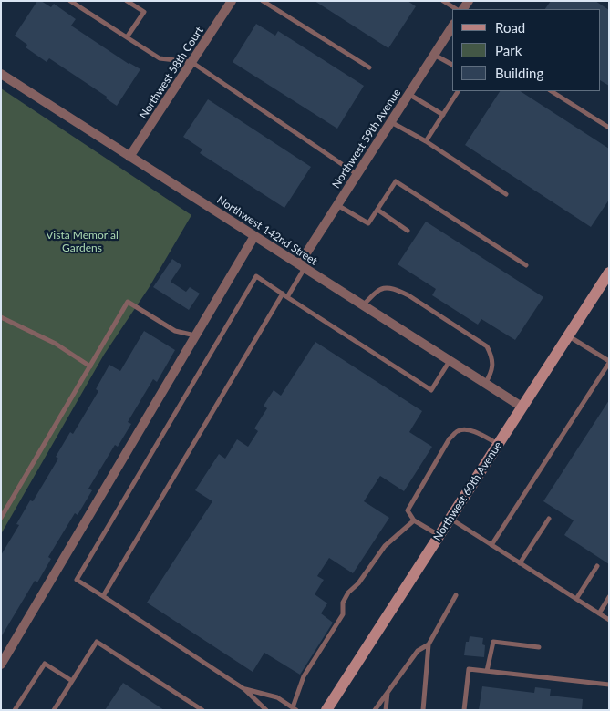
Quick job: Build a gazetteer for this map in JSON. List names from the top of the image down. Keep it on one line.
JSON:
{"streets":{"street":["Northwest 58th Court","Northwest 59th Avenue","Northwest 142nd Street","Northwest 60th Avenue"]},"crossings":[["Northwest 58th Court","Northwest 142nd Street"],["Northwest 59th Avenue","Northwest 142nd Street"],["Northwest 142nd Street","Northwest 60th Avenue"]],"parks":["Vista Memorial Gardens"],"legend":["Road","Park","Building"]}
